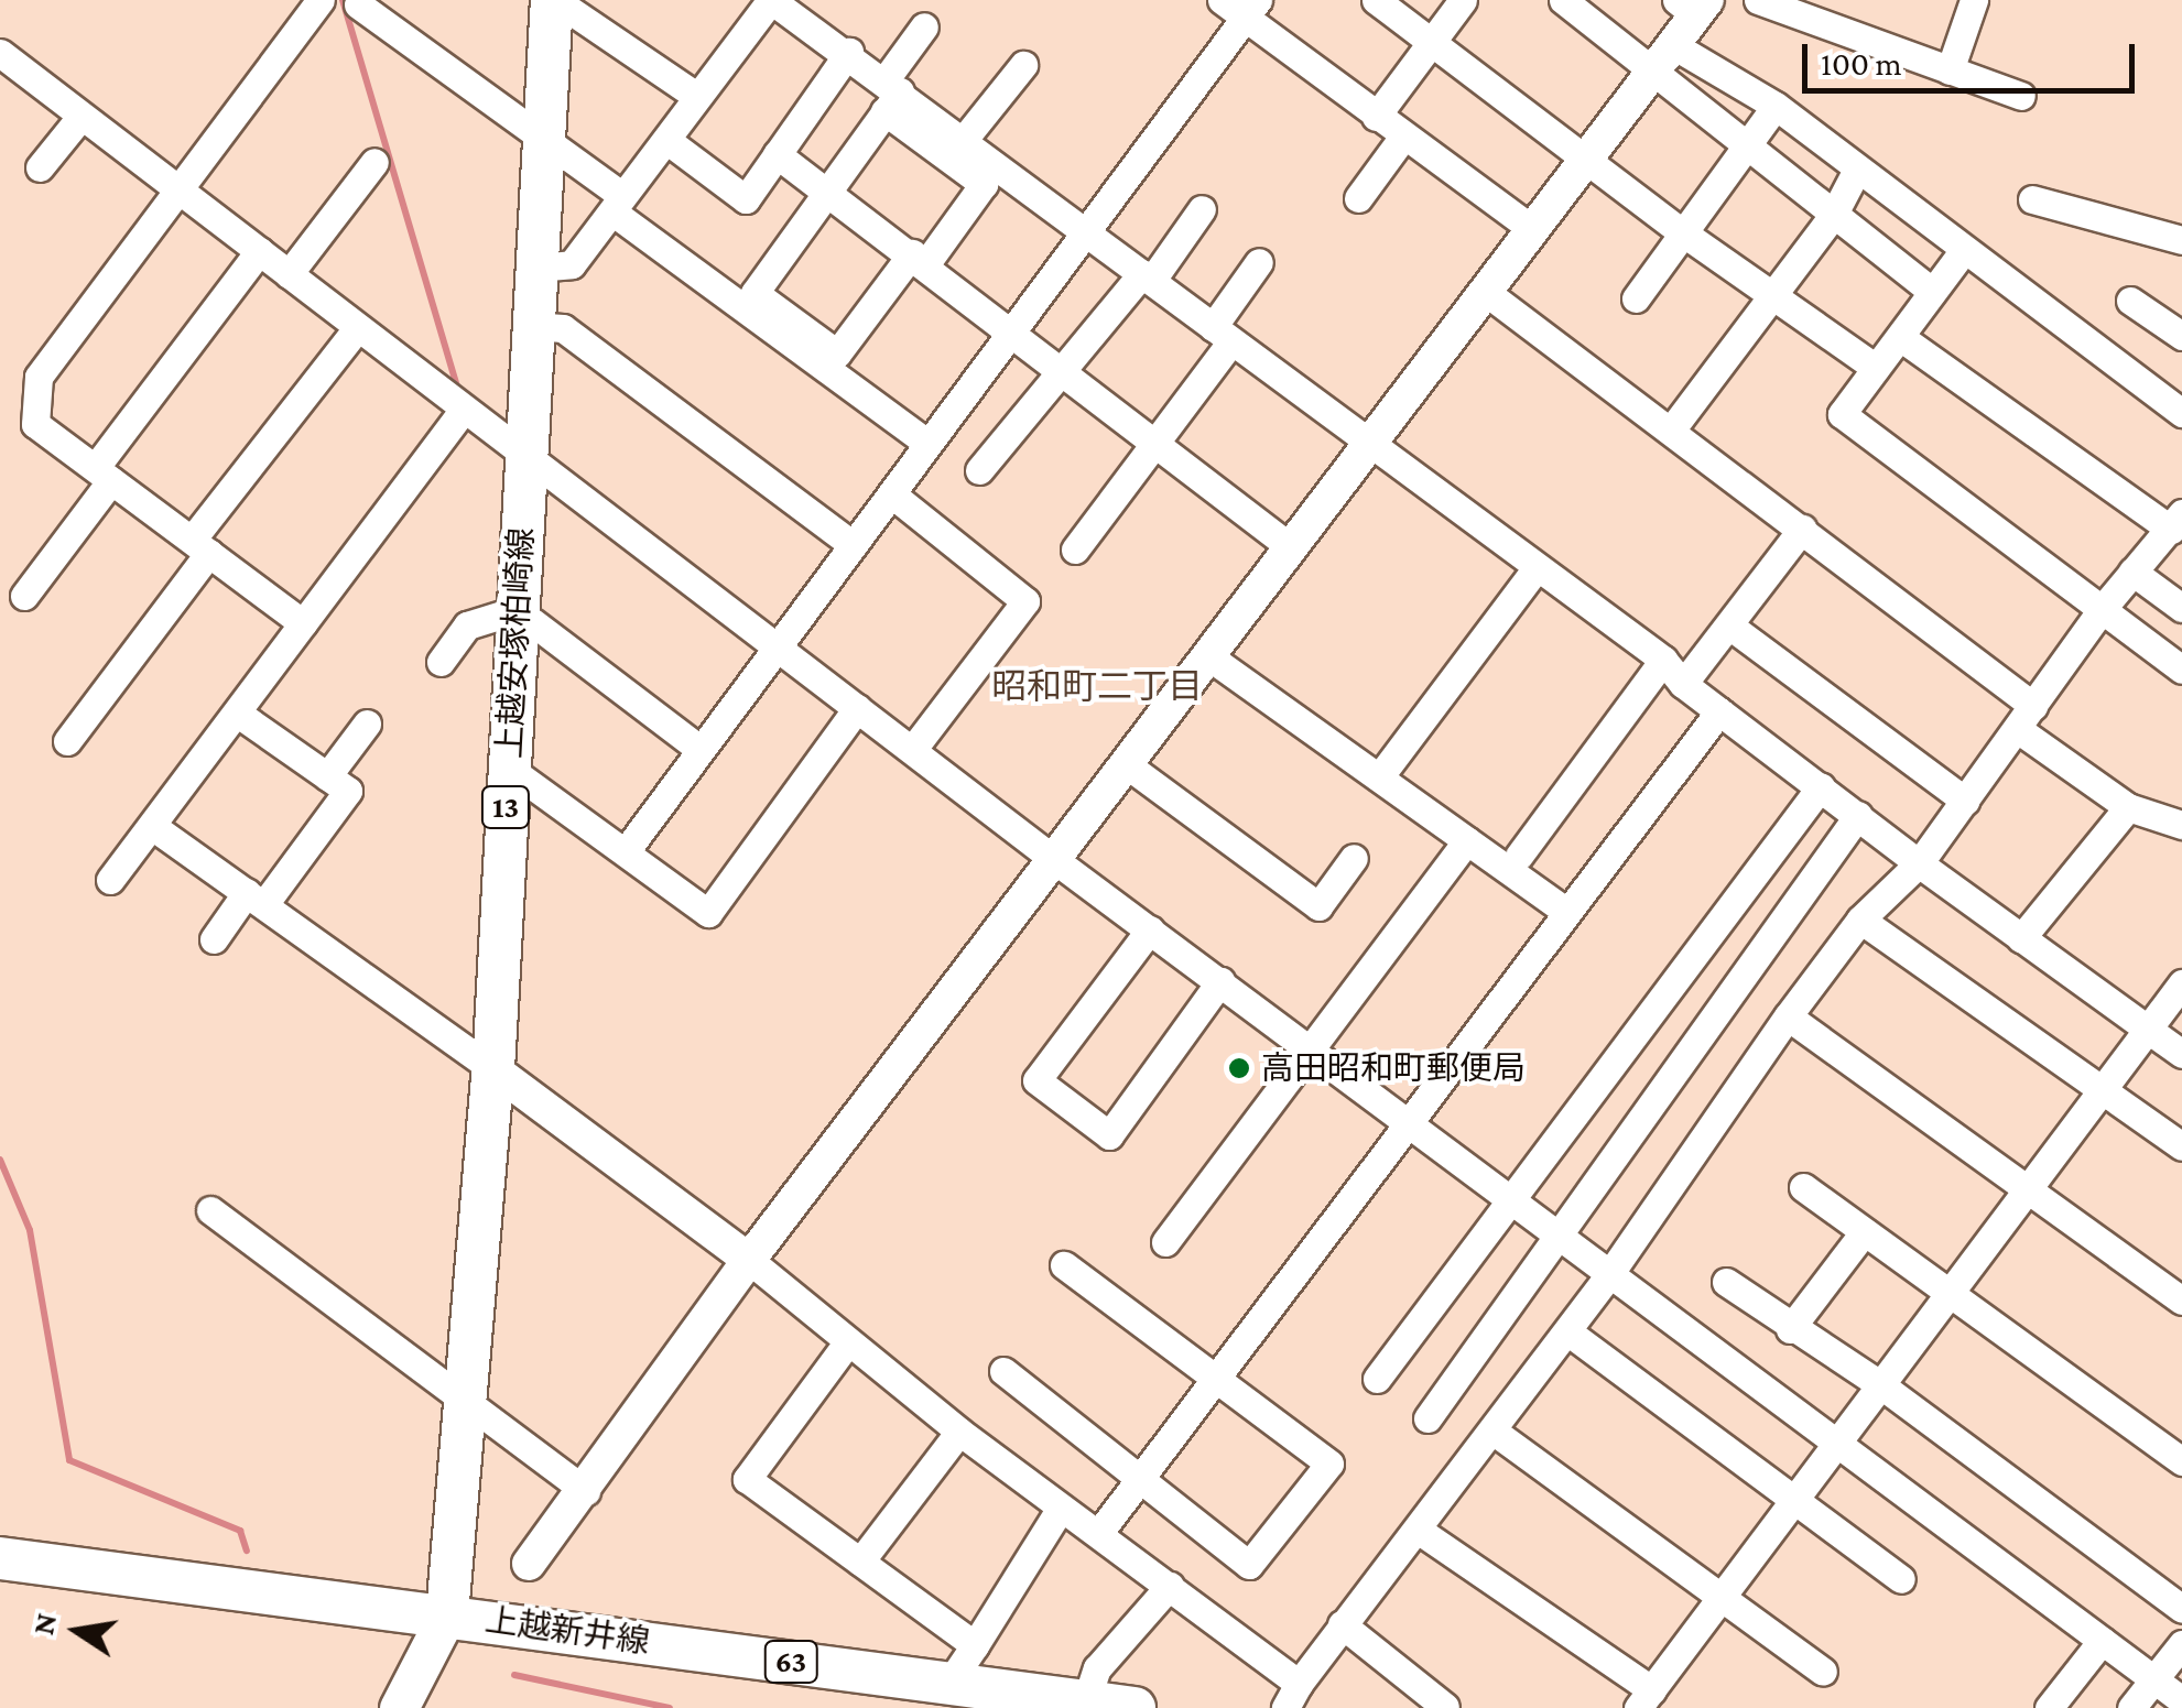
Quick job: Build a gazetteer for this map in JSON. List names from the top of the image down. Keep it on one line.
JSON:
{"streets":{"main road":["上越安塚柏崎線","13","上越新井線","63"]},"crossings":[["上越安塚柏崎線","上越新井線"]],"districts":["昭和町二丁目"],"places":["高田昭和町郵便局"],"scale_bar":"100 m","north":"left"}
